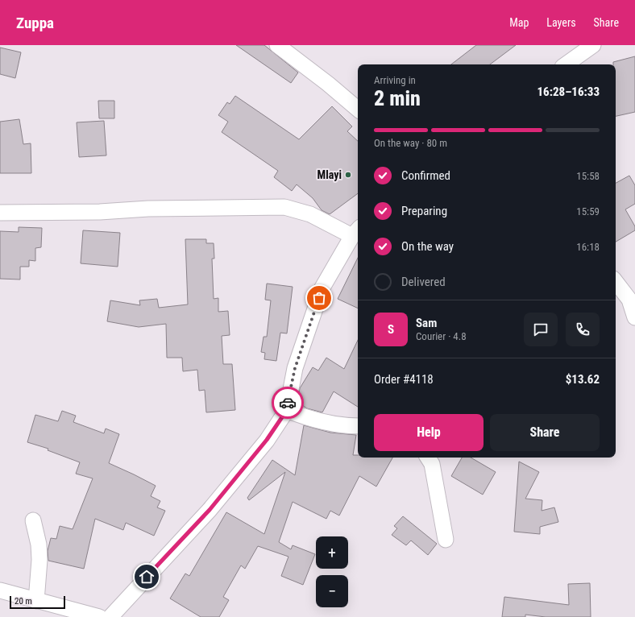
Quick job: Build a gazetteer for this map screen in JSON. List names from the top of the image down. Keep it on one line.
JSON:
{"places":["Mlayi"],"scale_bar":"20 m","page":{"header":"Zuppa","nav":["Map","Layers","Share"],"heading":["2 min","Arriving in","16:28–16:33"],"panel":["Sam","Courier · 4.8","Order #4118","$13.62"],"bar":"On the way · 80 m","list":[["Confirmed","15:58"],["Preparing","15:59"],["On the way","16:18"],"Delivered"],"round":"S","buttons":["Help","Share"],"map_buttons":["+","−"],"scale":"20 m"}}
